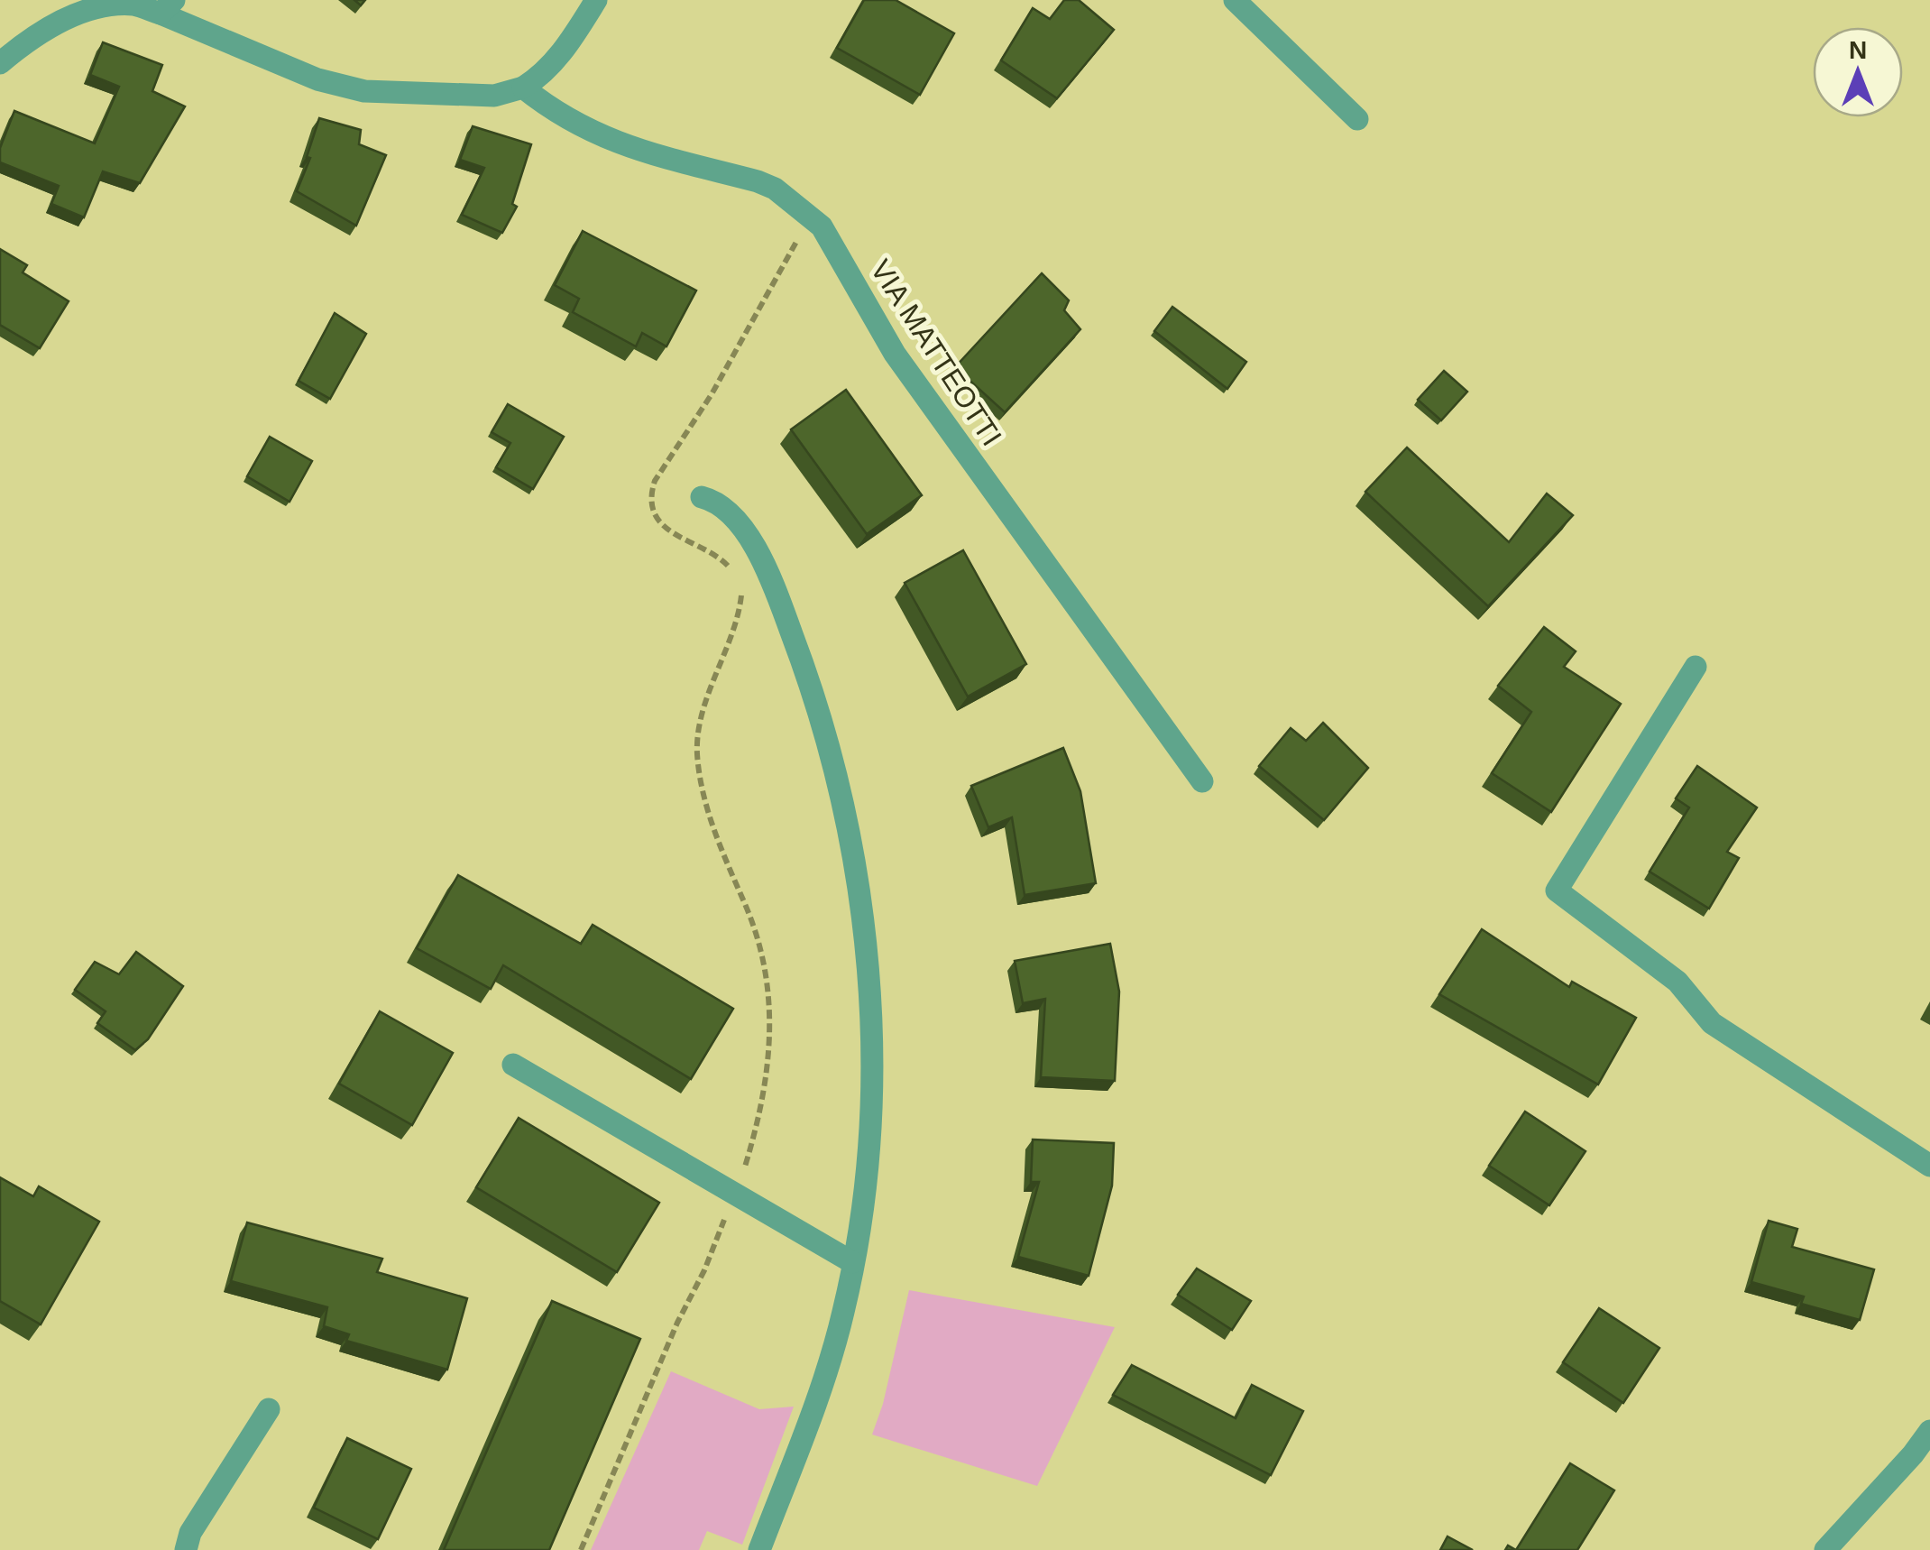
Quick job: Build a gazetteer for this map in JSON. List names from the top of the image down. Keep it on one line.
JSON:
{"streets":{"street":["VIA MATTEOTTI"]},"north":"top"}
